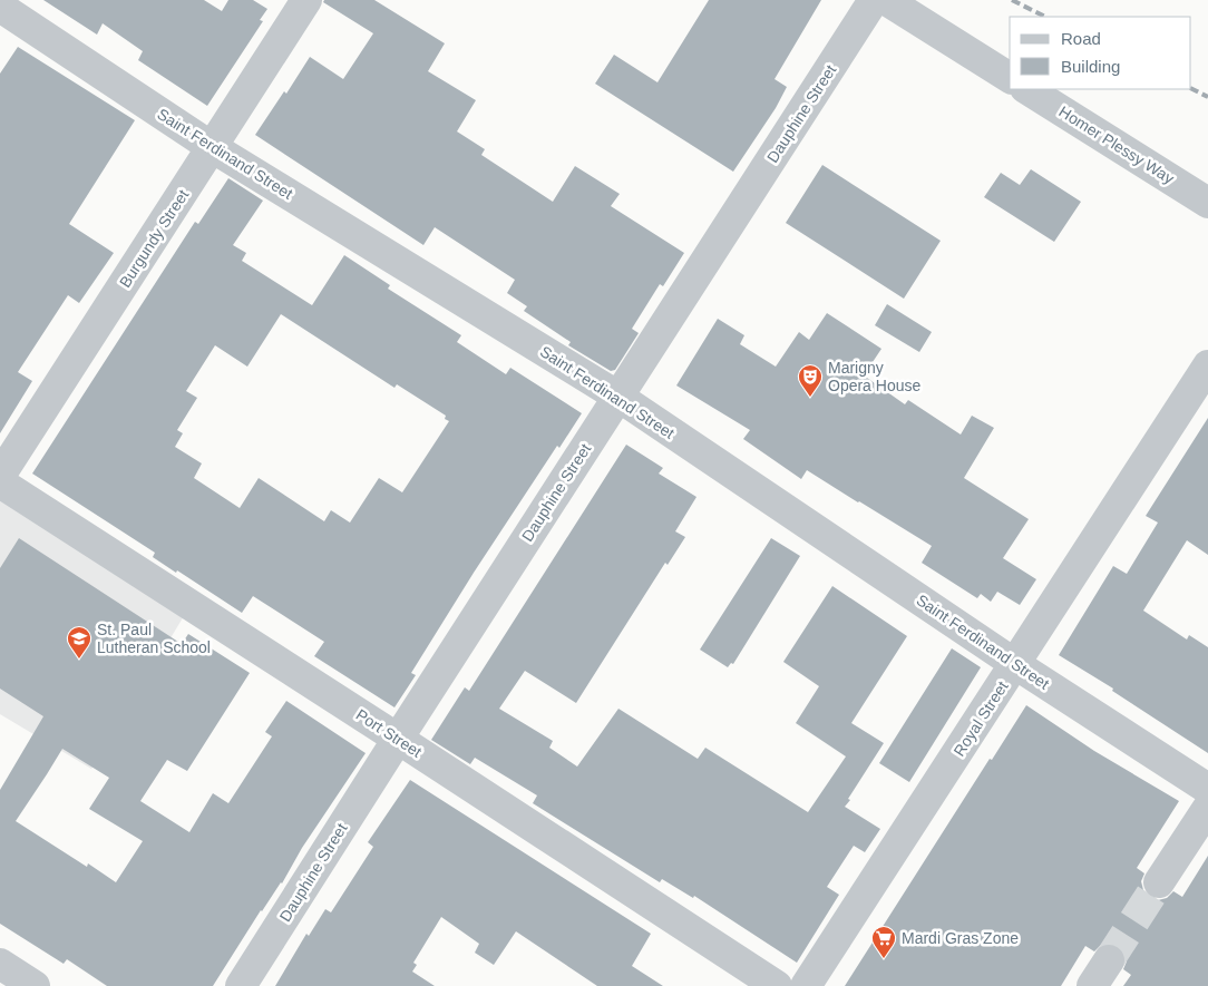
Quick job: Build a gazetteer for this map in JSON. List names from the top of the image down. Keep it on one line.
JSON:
{"streets":{"street":["Dauphine Street","Homer Plessy Way","Saint Ferdinand Street","Burgundy Street","Royal Street","Port Street"]},"crossings":[["Dauphine Street","Saint Ferdinand Street"],["Dauphine Street","Port Street"],["Saint Ferdinand Street","Burgundy Street"],["Saint Ferdinand Street","Royal Street"]],"places":{"theatre":["Marigny Opera House"],"school or university":["St. Paul Lutheran School"],"supermarket":["Mardi Gras Zone"]},"legend":["Road","Building"]}
